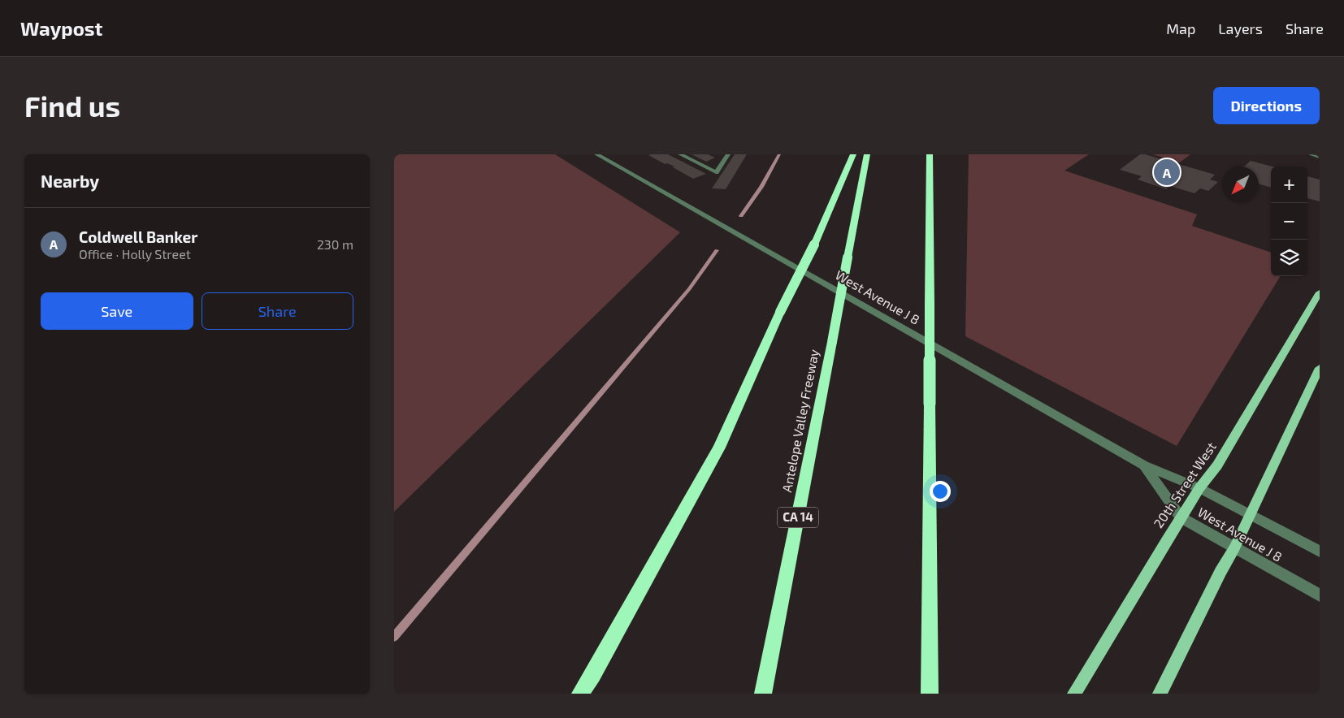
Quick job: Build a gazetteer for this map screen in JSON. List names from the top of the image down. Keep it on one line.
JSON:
{"streets":{"highway":["Antelope Valley Freeway","CA 14"],"main road":["20th Street West"],"street":["West Avenue J 8"]},"crossings":[["West Avenue J 8","20th Street West"]],"north":"bottom left","page":{"header":"Waypost","nav":["Map","Layers","Share"],"buttons":["Directions",["Save","Share"]],"title":"Find us","heading":"Nearby","pins":"A","map_buttons":["+","−"],"list":[{"mark":"A","name":"Coldwell Banker","note":"Office · Holly Street","value":"230 m"}]}}
